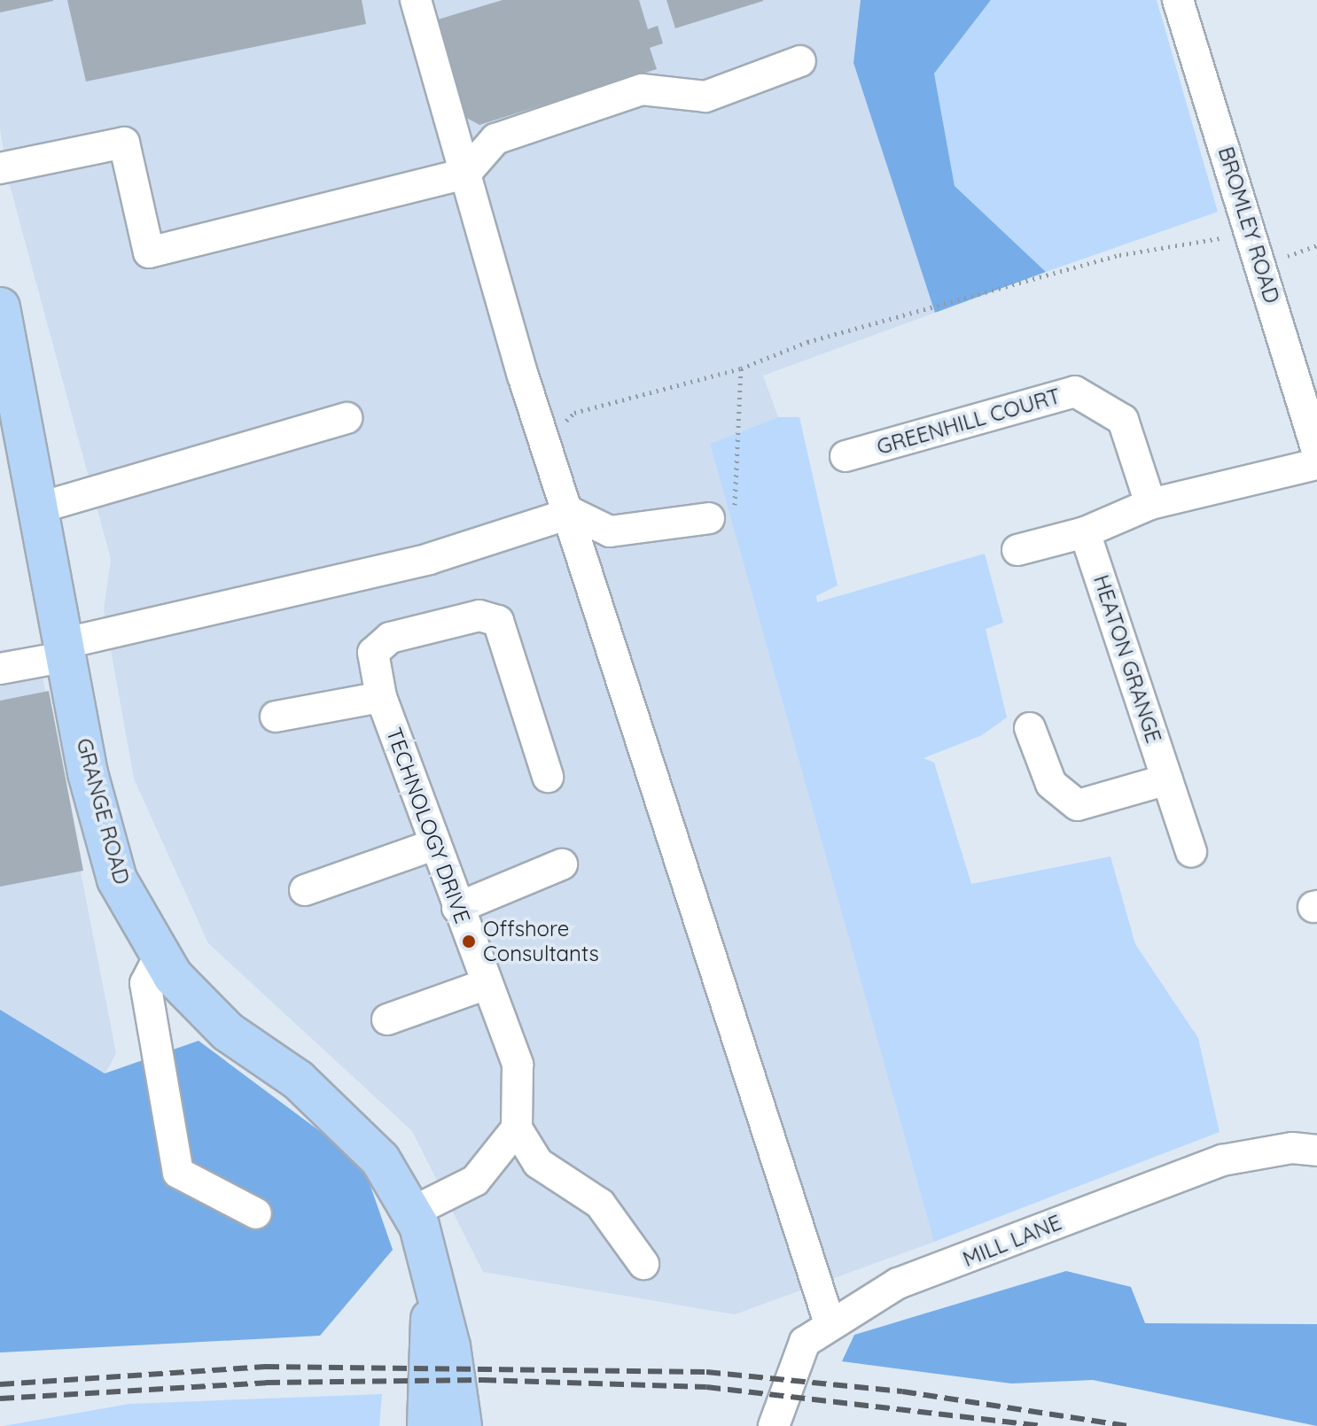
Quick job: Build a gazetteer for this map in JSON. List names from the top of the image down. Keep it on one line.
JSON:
{"streets":{"main road":["GRANGE ROAD"],"street":["BROMLEY ROAD","GREENHILL COURT","HEATON GRANGE","TECHNOLOGY DRIVE","MILL LANE"]},"places":["Offshore Consultants"]}
